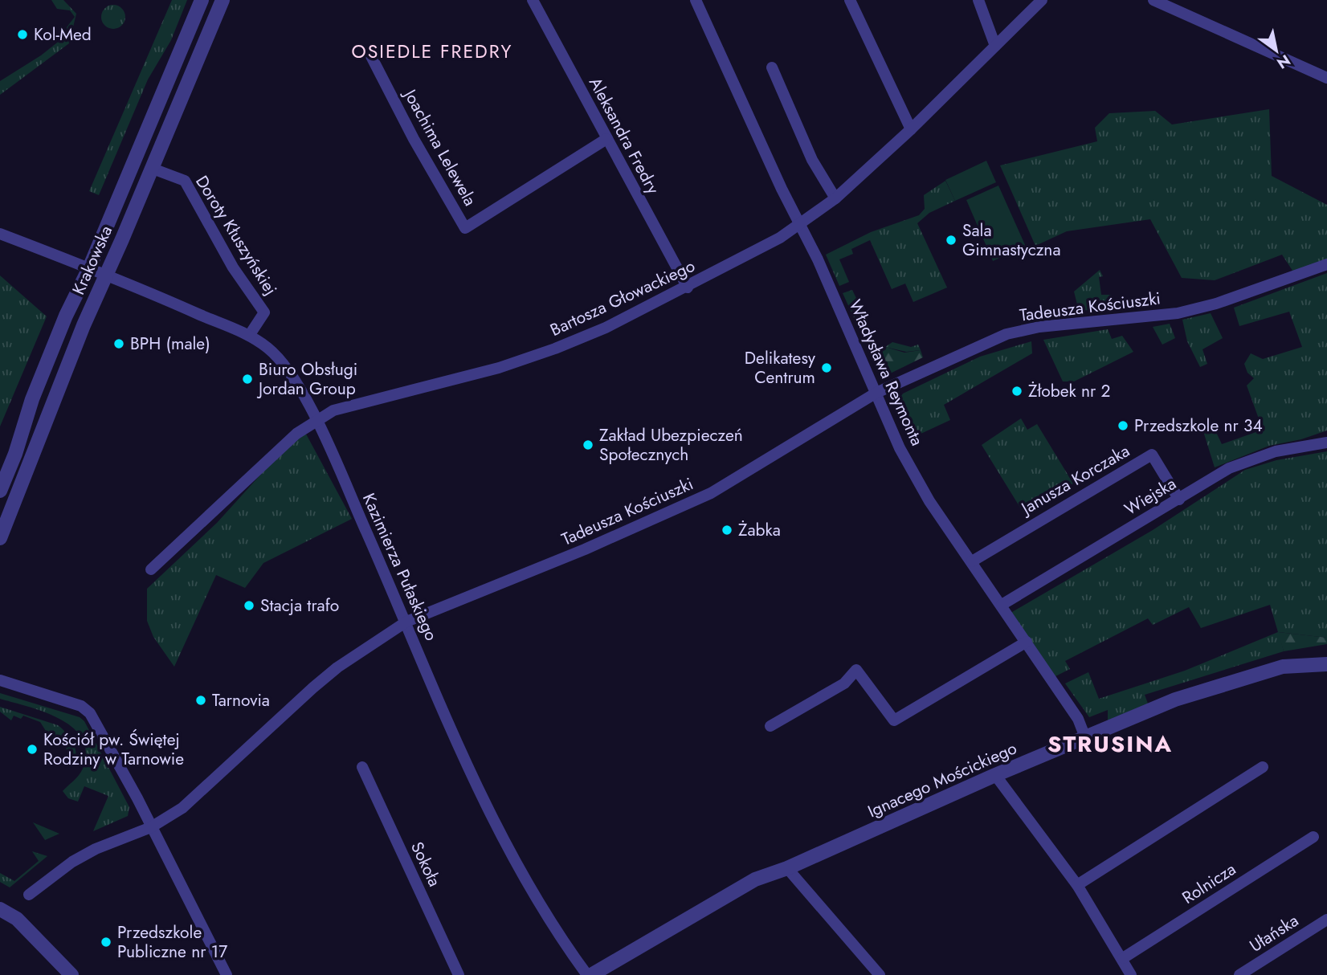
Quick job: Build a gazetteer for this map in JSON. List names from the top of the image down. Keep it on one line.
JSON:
{"streets":{"street":["Aleksandra Fredry","Joachima Lelewela","Doroty Kłuszyńskiej","Krakowska","Bartosza Głowackiego","Tadeusza Kościuszki","Władysława Reymonta","Janusza Korczaka","Wiejska","Kazimierza Pułaskiego","Ignacego Mościckiego","Sokoła","Rolnicza","Ułańska"]},"crossings":[["Aleksandra Fredry","Joachima Lelewela"],["Aleksandra Fredry","Bartosza Głowackiego"],["Doroty Kłuszyńskiej","Krakowska"],["Doroty Kłuszyńskiej","Kazimierza Pułaskiego"],["Krakowska","Kazimierza Pułaskiego"],["Bartosza Głowackiego","Władysława Reymonta"],["Bartosza Głowackiego","Kazimierza Pułaskiego"],["Tadeusza Kościuszki","Władysława Reymonta"],["Tadeusza Kościuszki","Kazimierza Pułaskiego"],["Władysława Reymonta","Janusza Korczaka"],["Władysława Reymonta","Wiejska"],["Władysława Reymonta","Ignacego Mościckiego"],["Janusza Korczaka","Wiejska"],["Kazimierza Pułaskiego","Ignacego Mościckiego"]],"districts":["OSIEDLE FREDRY","STRUSINA"],"places":["Kol-Med","Sala Gimnastyczna","BPH (male)","Delikatesy Centrum","Biuro Obsługi Jordan Group","Żłobek nr 2","Przedszkole nr 34","Zakład Ubezpieczeń Społecznych","Żabka","Stacja trafo","Tarnovia","Kościół pw. Świętej Rodziny w Tarnowie","Przedszkole Publiczne nr 17"],"north":"bottom right"}
